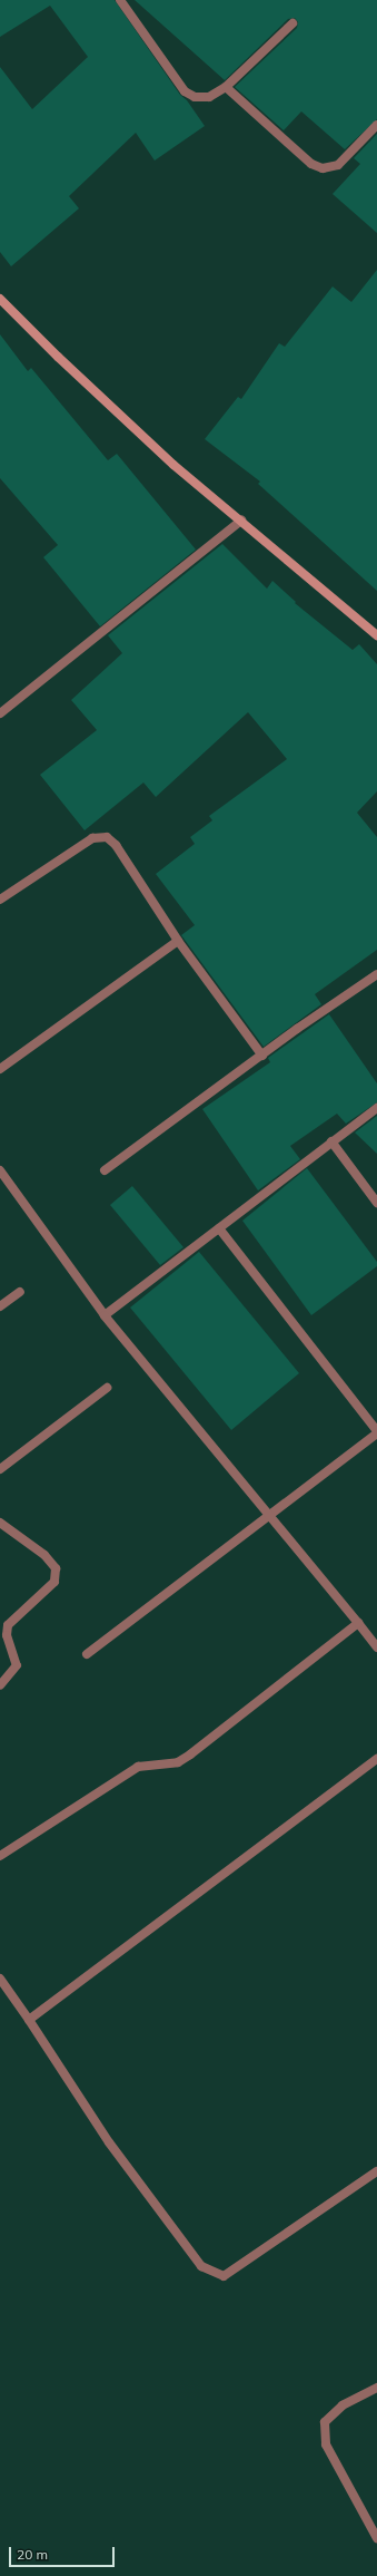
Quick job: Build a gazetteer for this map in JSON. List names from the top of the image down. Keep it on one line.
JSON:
{"scale_bar":"20 m"}
